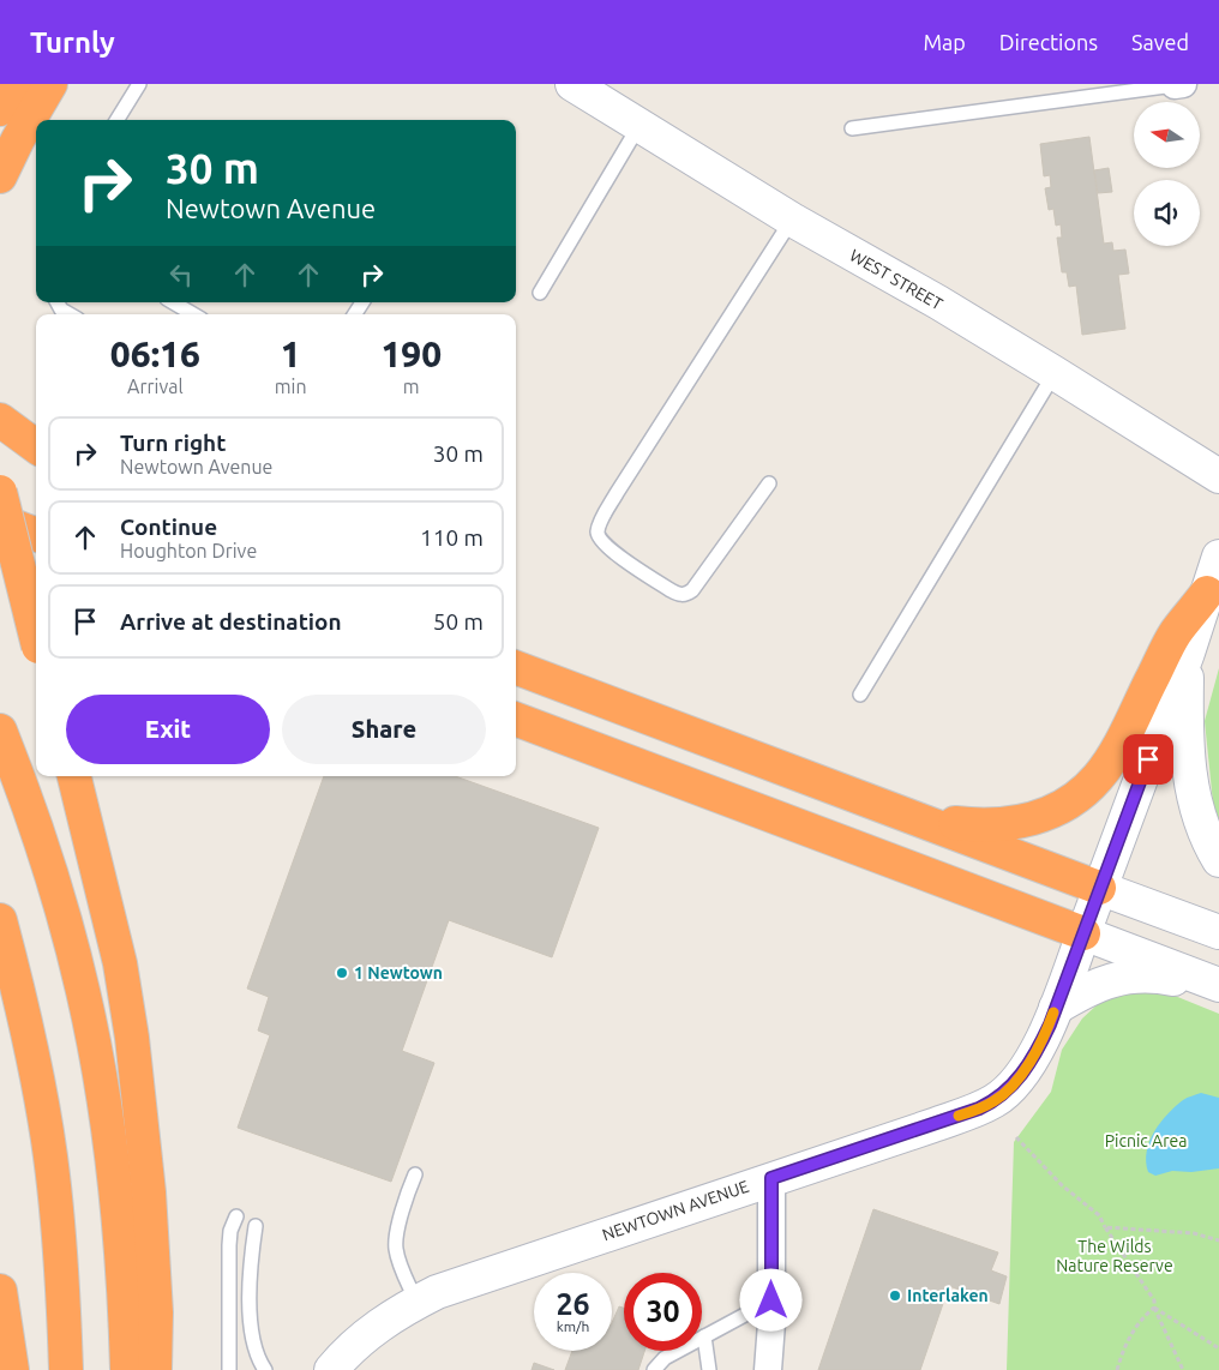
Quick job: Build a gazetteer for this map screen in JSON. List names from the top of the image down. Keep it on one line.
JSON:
{"streets":{"main road":["WEST STREET","NEWTOWN AVENUE"]},"parks":["Picnic Area","The Wilds Nature Reserve"],"places":["1 Newtown","Interlaken"],"north":"left","page":{"header":"Turnly","nav":["Map","Directions","Saved"],"turn":["30 m","Newtown Avenue"],"eta":["06:16","Arrival","1","min","190","m"],"list":[{"name":"Turn right","note":"Newtown Avenue","value":"30 m"},{"name":"Continue","note":"Houghton Drive","value":"110 m"},{"name":"Arrive at destination","value":"50 m"}],"buttons":["Exit","Share"],"speed":"26 km/h","limit":"30"}}
